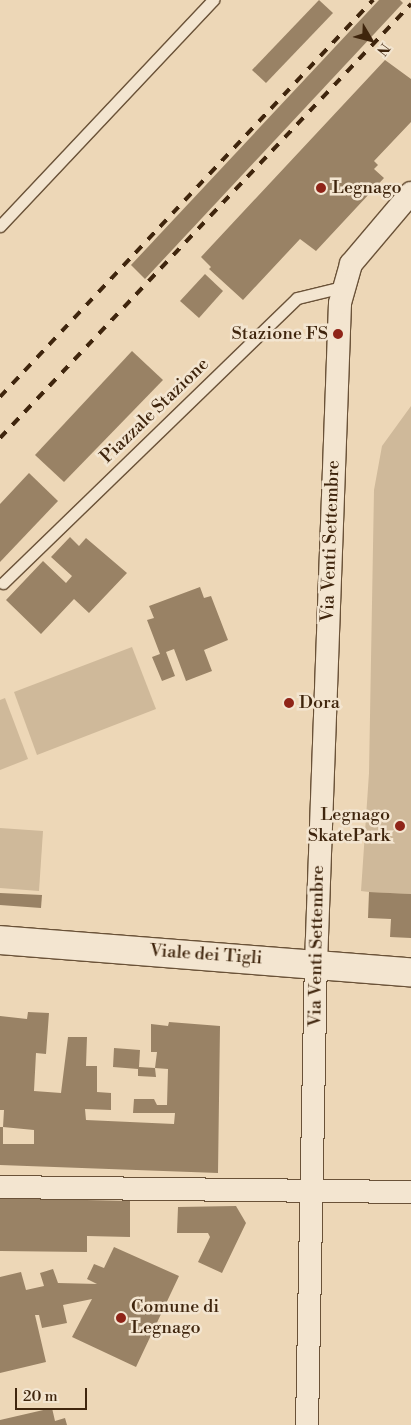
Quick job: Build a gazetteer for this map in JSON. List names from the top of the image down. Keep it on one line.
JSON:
{"streets":{"street":["Via Venti Settembre","Viale dei Tigli"],"lane":["Piazzale Stazione"]},"crossings":[["Piazzale Stazione","Via Venti Settembre"],["Via Venti Settembre","Viale dei Tigli"]],"places":["Legnago","Stazione FS","Dora","Legnago SkatePark","Comune di Legnago"],"scale_bar":"20 m","north":"bottom right"}
